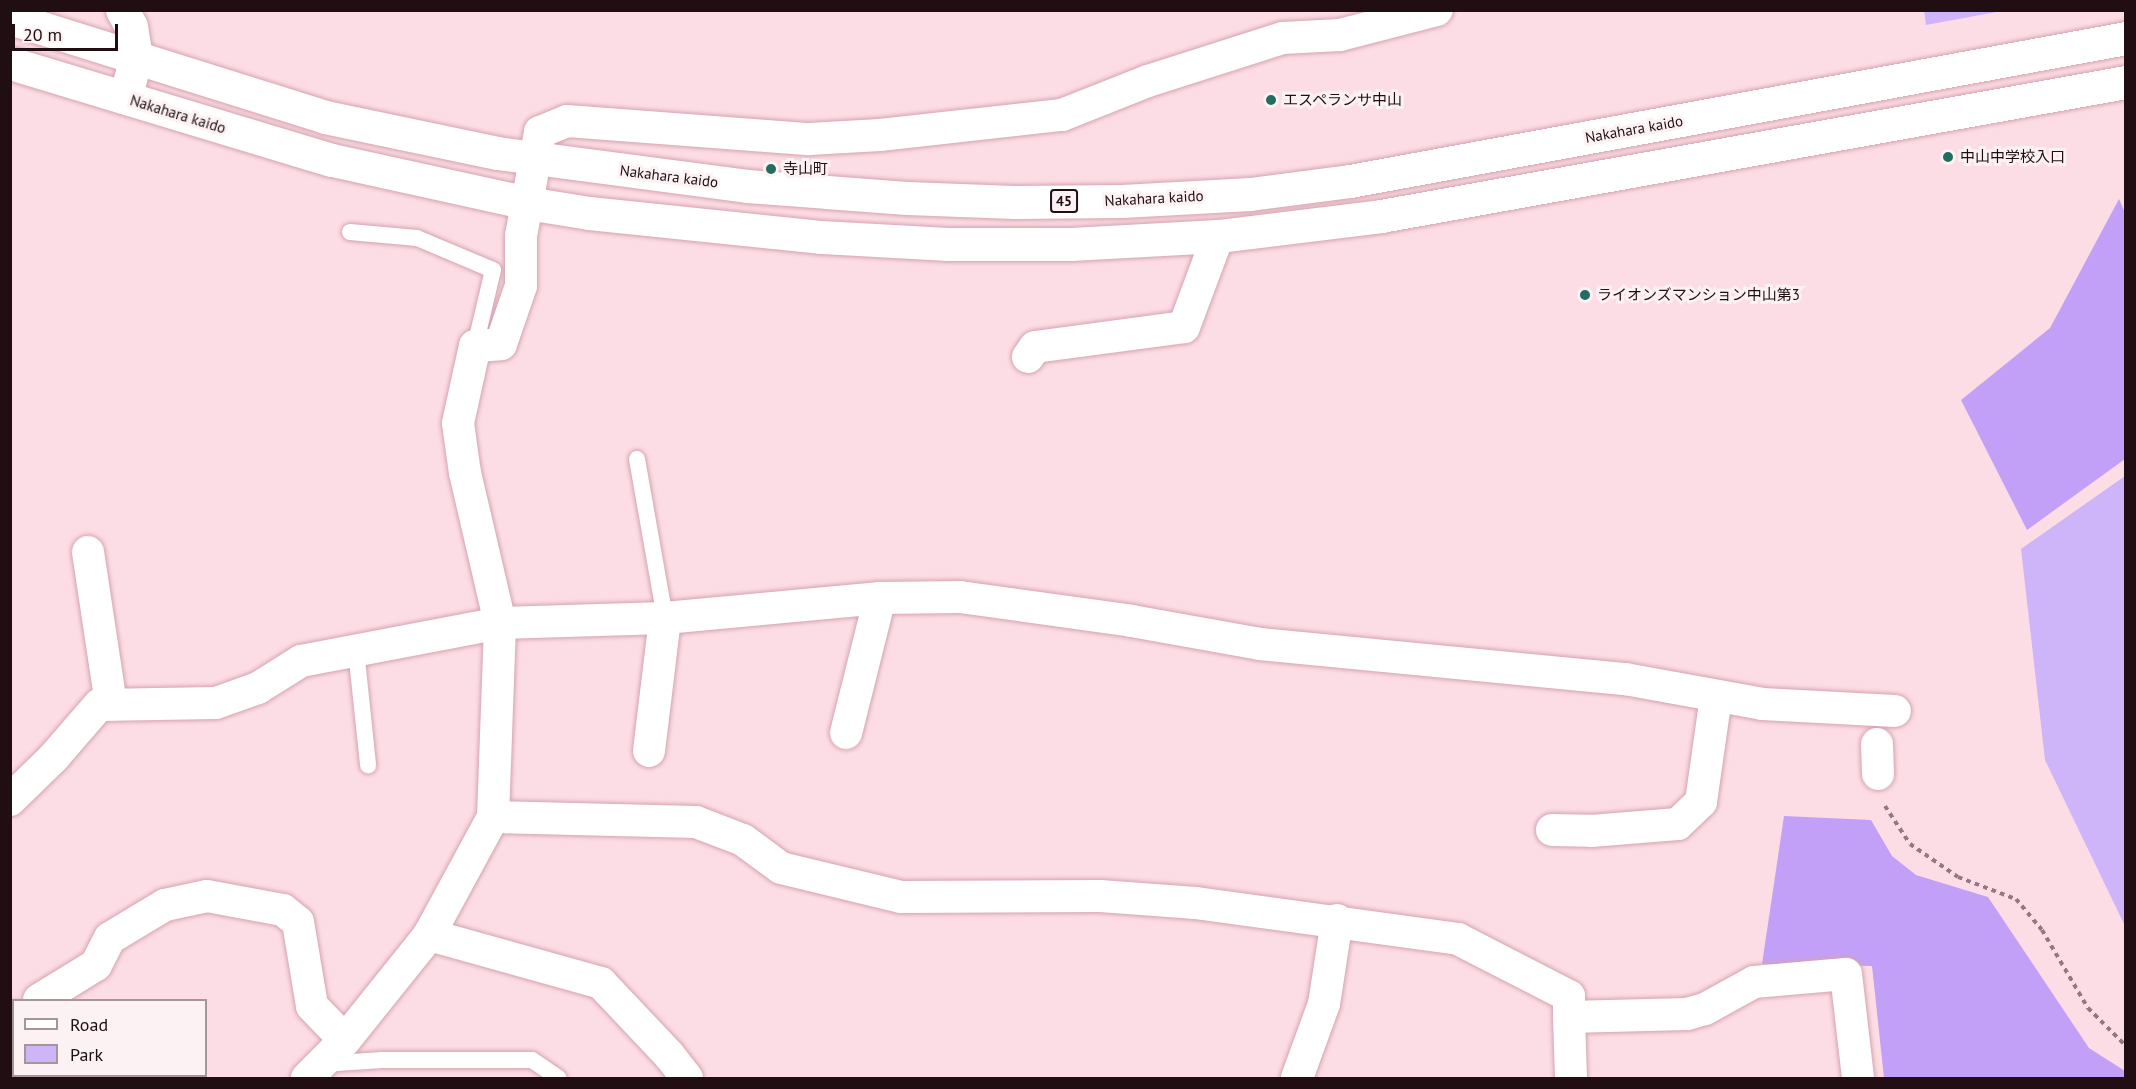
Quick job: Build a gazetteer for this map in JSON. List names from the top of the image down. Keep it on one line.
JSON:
{"streets":{"main road":["Nakahara kaido","45"]},"places":["エスペランサ中山","中山中学校入口","寺山町","ライオンズマンション中山第3"],"legend":["Road","Park"],"scale_bar":"20 m"}
